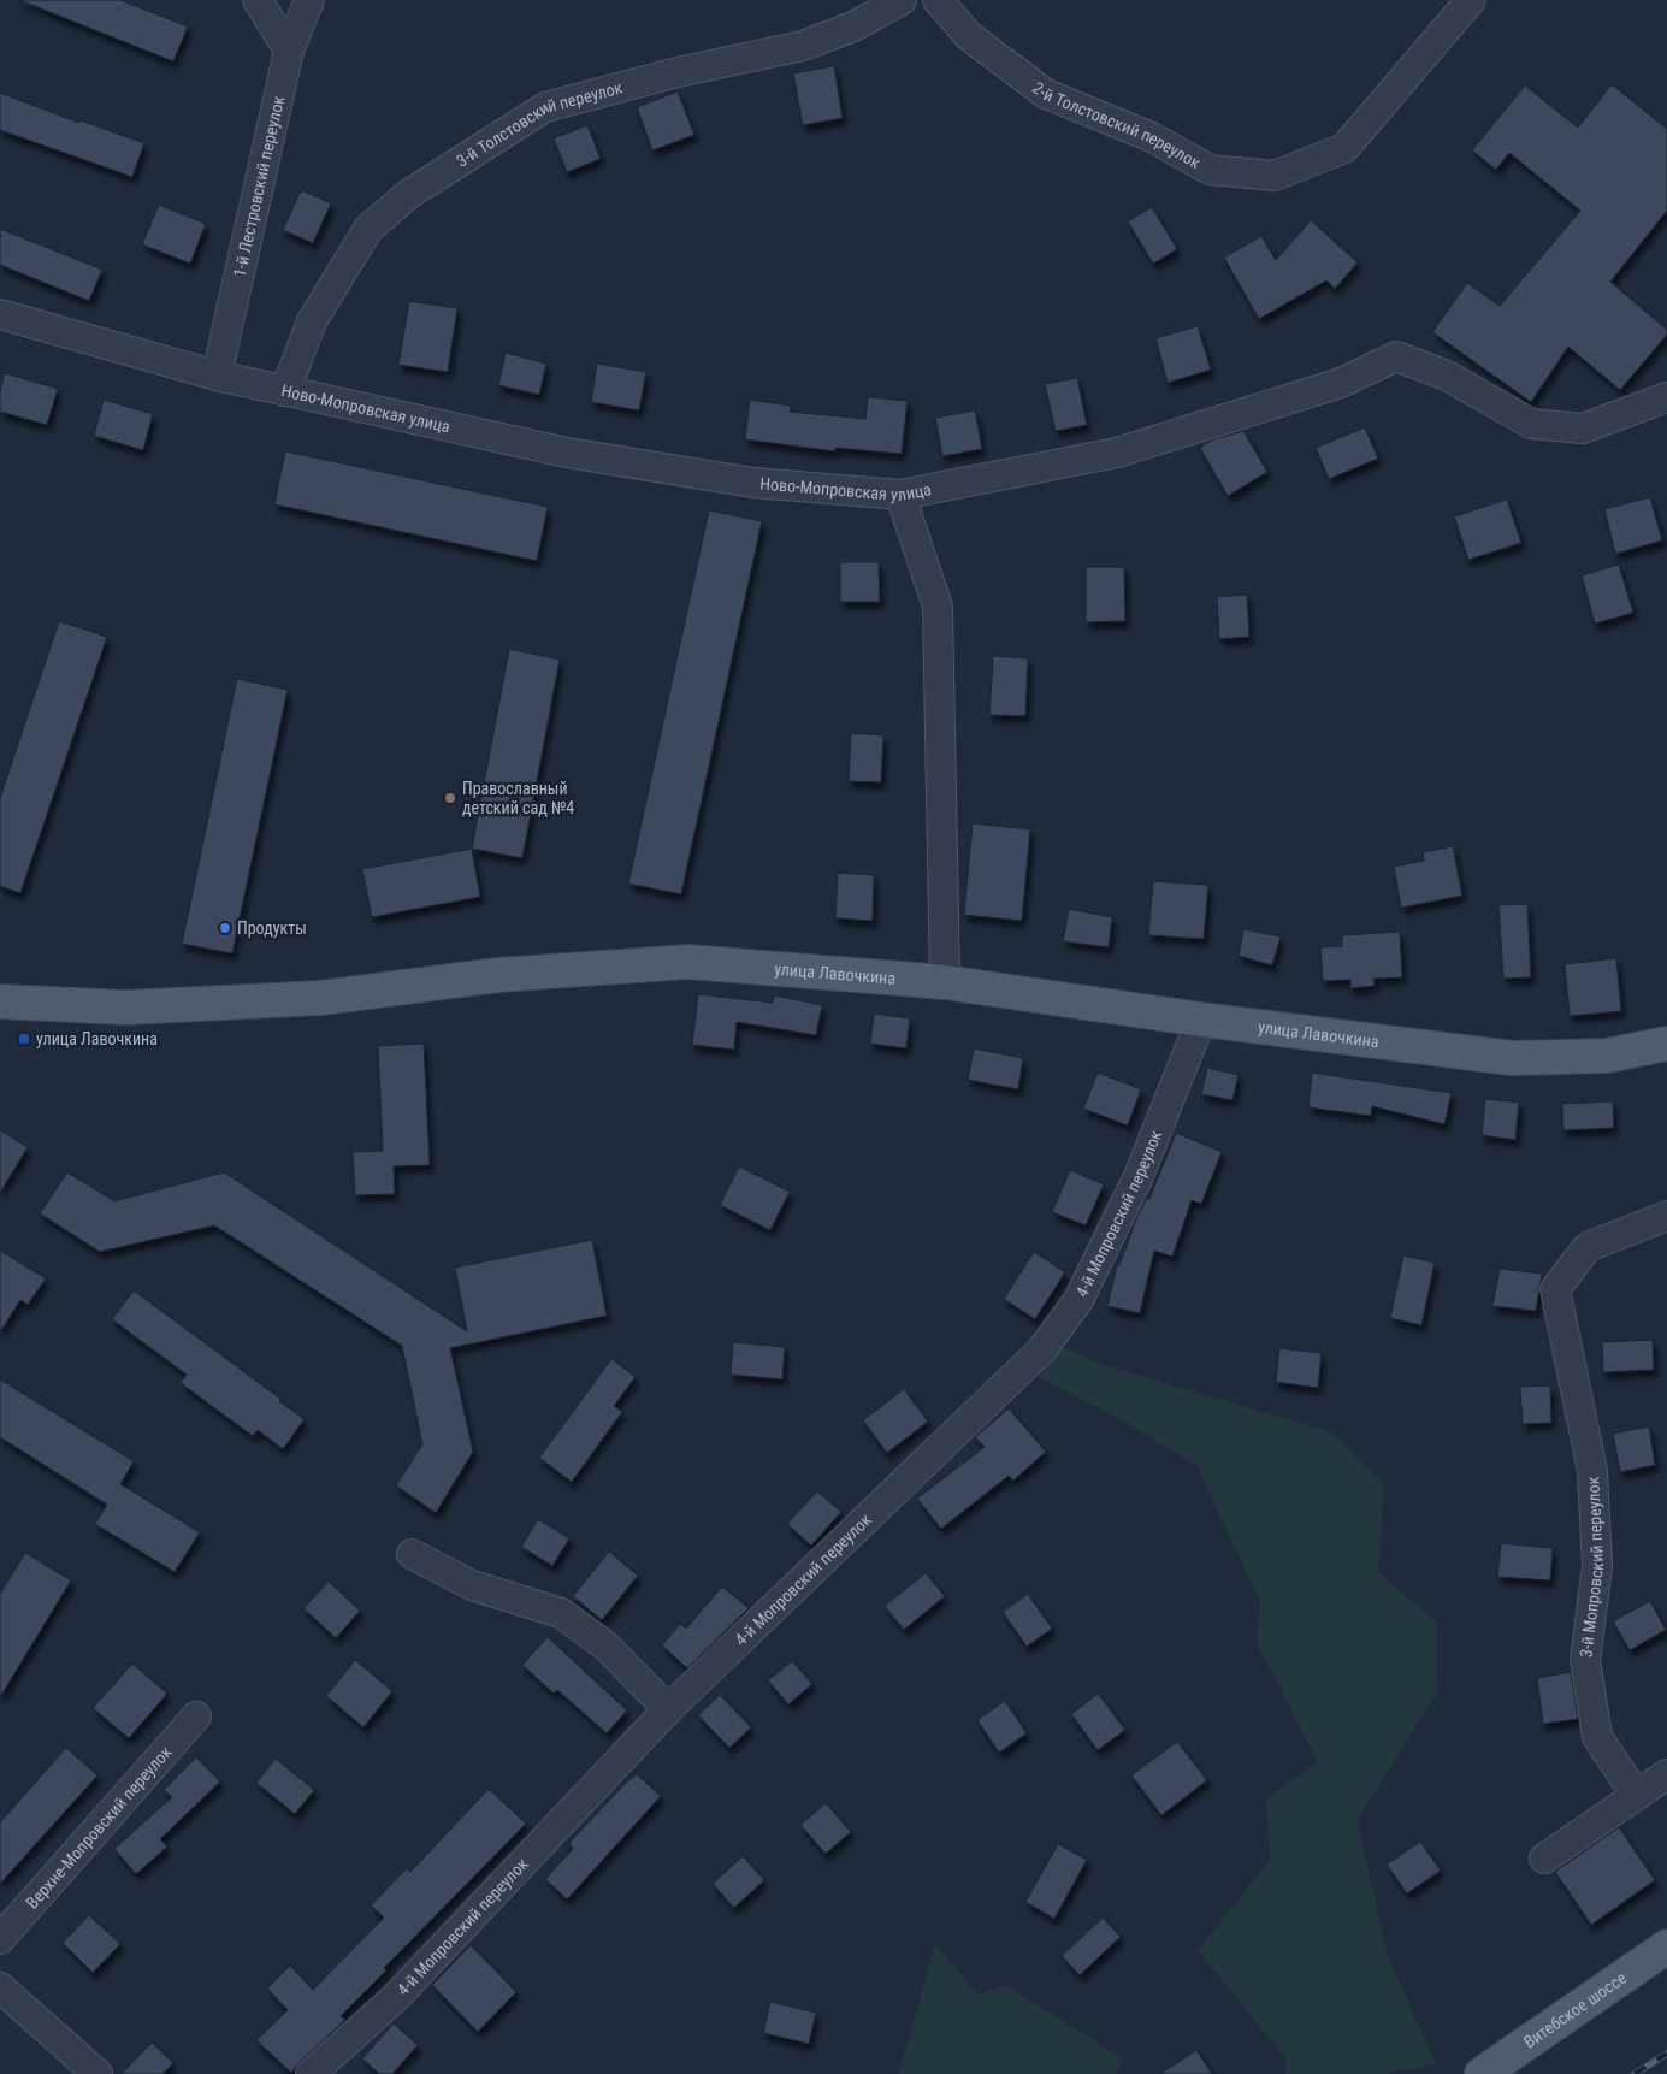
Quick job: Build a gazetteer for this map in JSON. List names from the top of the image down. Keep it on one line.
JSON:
{"streets":{"main road":["улица Лавочкина","Витебское шоссе"],"street":["2-й Толстовский переулок","3-й Толстовский переулок","1-й Лестровский переулок","Ново-Мопровская улица","4-й Мопровский переулок","3-й Мопровский переулок","Верхне-Мопровский переулок"]},"crossings":[["3-й Толстовский переулок","Ново-Мопровская улица"],["1-й Лестровский переулок","Ново-Мопровская улица"],["улица Лавочкина","4-й Мопровский переулок"]],"places":{"other":["Православный детский сад №4","Продукты"],"transit":["улица Лавочкина"]}}
